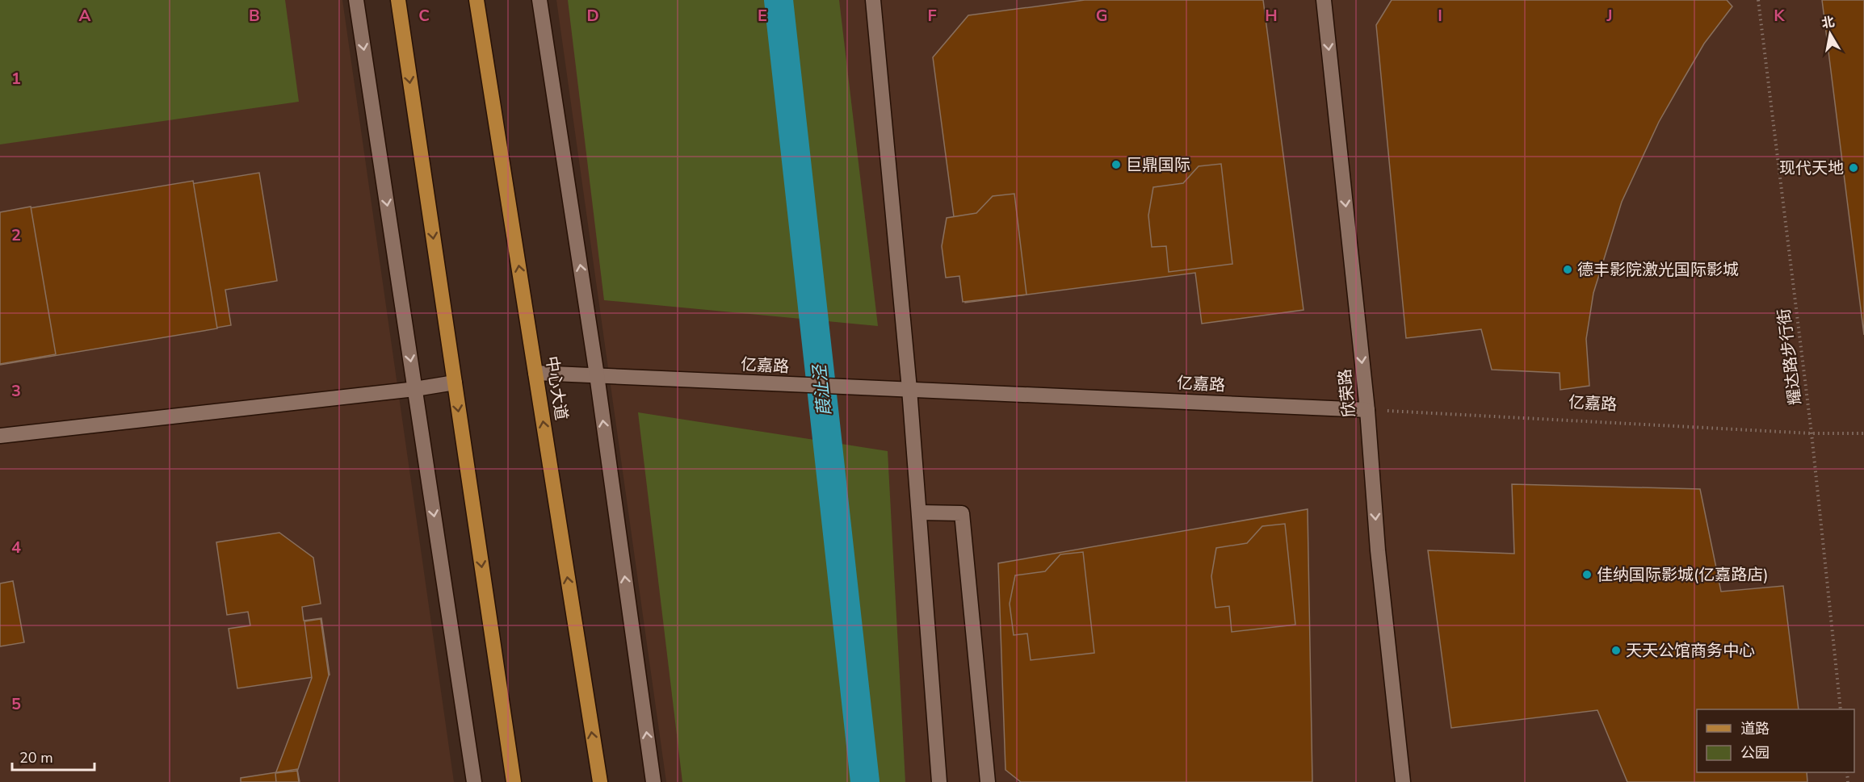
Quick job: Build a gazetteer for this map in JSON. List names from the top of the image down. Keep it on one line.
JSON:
{"streets":{"main road":["中心大道"],"street":["亿嘉路","欣荣路"],"path":["耀达路步行街"]},"crossings":[["耀达路步行街","亿嘉路"],["亿嘉路","中心大道"],["亿嘉路","欣荣路"]],"one_way":["欣荣路"],"water":["葭沚泾"],"places":["巨鼎国际","现代天地","德丰影院激光国际影城","佳纳国际影城(亿嘉路店)","天天公馆商务中心"],"legend":["道路","公园"],"scale_bar":"20 m","north":"top","grid":{"columns":["A","B","C","D","E","F","G","H","I","J","K"],"rows":["1","2","3","4","5"]}}
